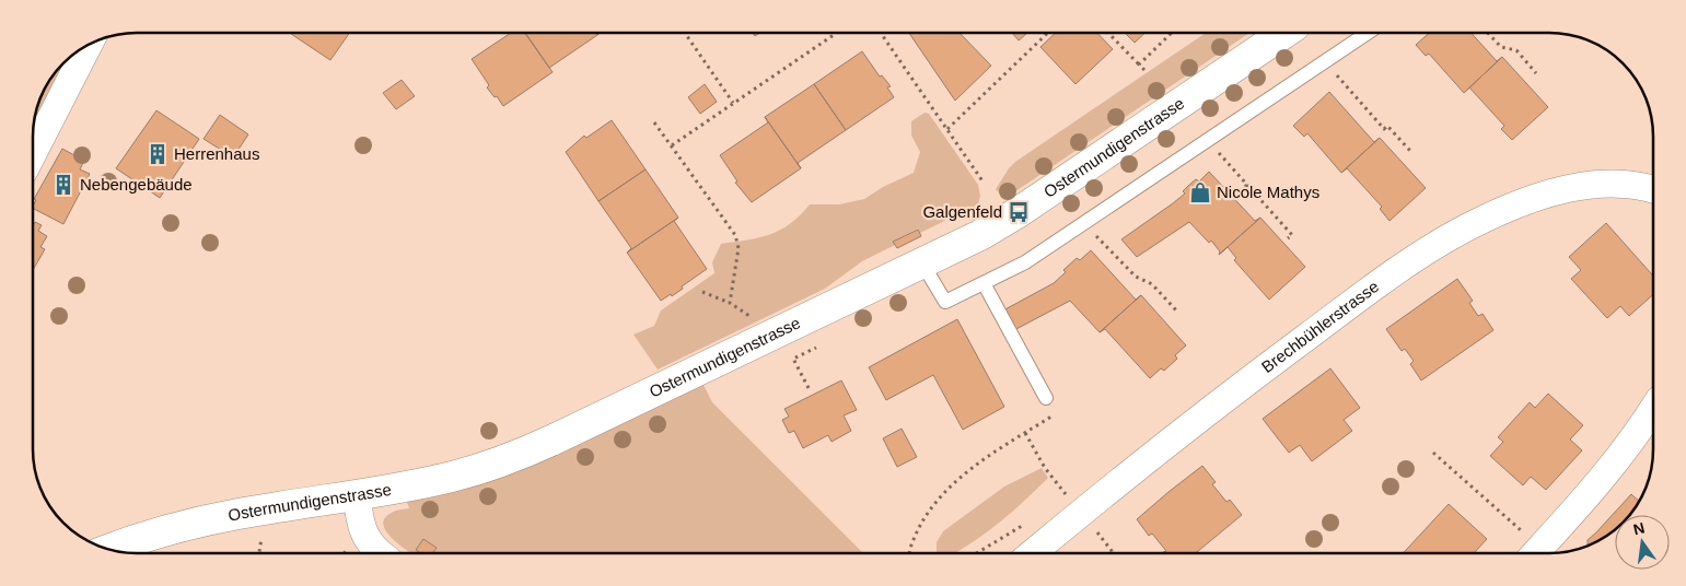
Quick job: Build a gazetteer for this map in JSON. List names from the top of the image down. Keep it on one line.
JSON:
{"streets":{"main road":["Ostermundigenstrasse"],"street":["Brechbühlerstrasse"]},"places":{"building":["Herrenhaus","Nebengebäude"],"shop":["Nicole Mathys"],"bus stop":["Galgenfeld"]},"north":"top"}
